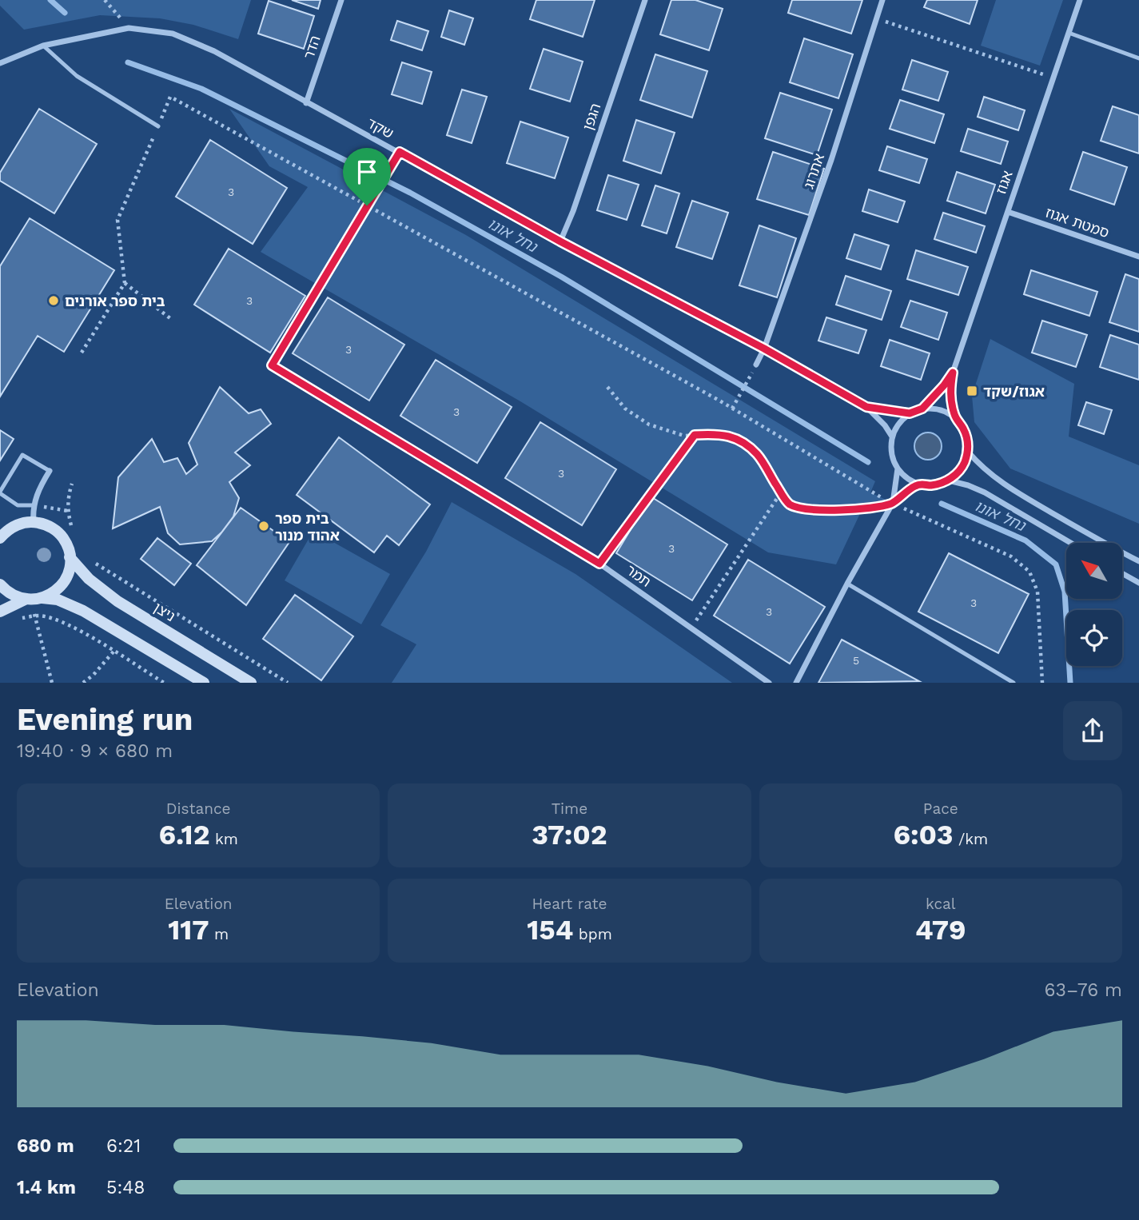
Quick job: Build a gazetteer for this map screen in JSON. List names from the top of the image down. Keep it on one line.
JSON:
{"streets":{"street":["הדר","הגפן","שקד","אתרוג","אגוז","סמטת אגוז","תמר","ניצן"]},"crossings":[["הדר","שקד"],["הגפן","שקד"],["שקד","אתרוג"],["שקד","אגוז"],["שקד","תמר"],["אגוז","סמטת אגוז"]],"water":["נחל אונו"],"places":{"other":["בית ספר אורנים","בית ספר אהוד מנור"],"transit":["אגוז/שקד"]},"house_numbers":["3","3","3","3","3","3","3","3","5"],"north":"top left","page":{"heading":["Evening run","19:40 · 9 × 680 m"],"stats":[["Distance","6.12 km"],["Time","37:02"],["Pace","6:03 /km"],["Elevation","117 m"],["Heart rate","154 bpm"],["kcal","479"]],"chart":["Elevation","63–76 m"],"list":[{"name":"680 m","note":"6:21"},{"name":"1.4 km","note":"5:48"}]}}
